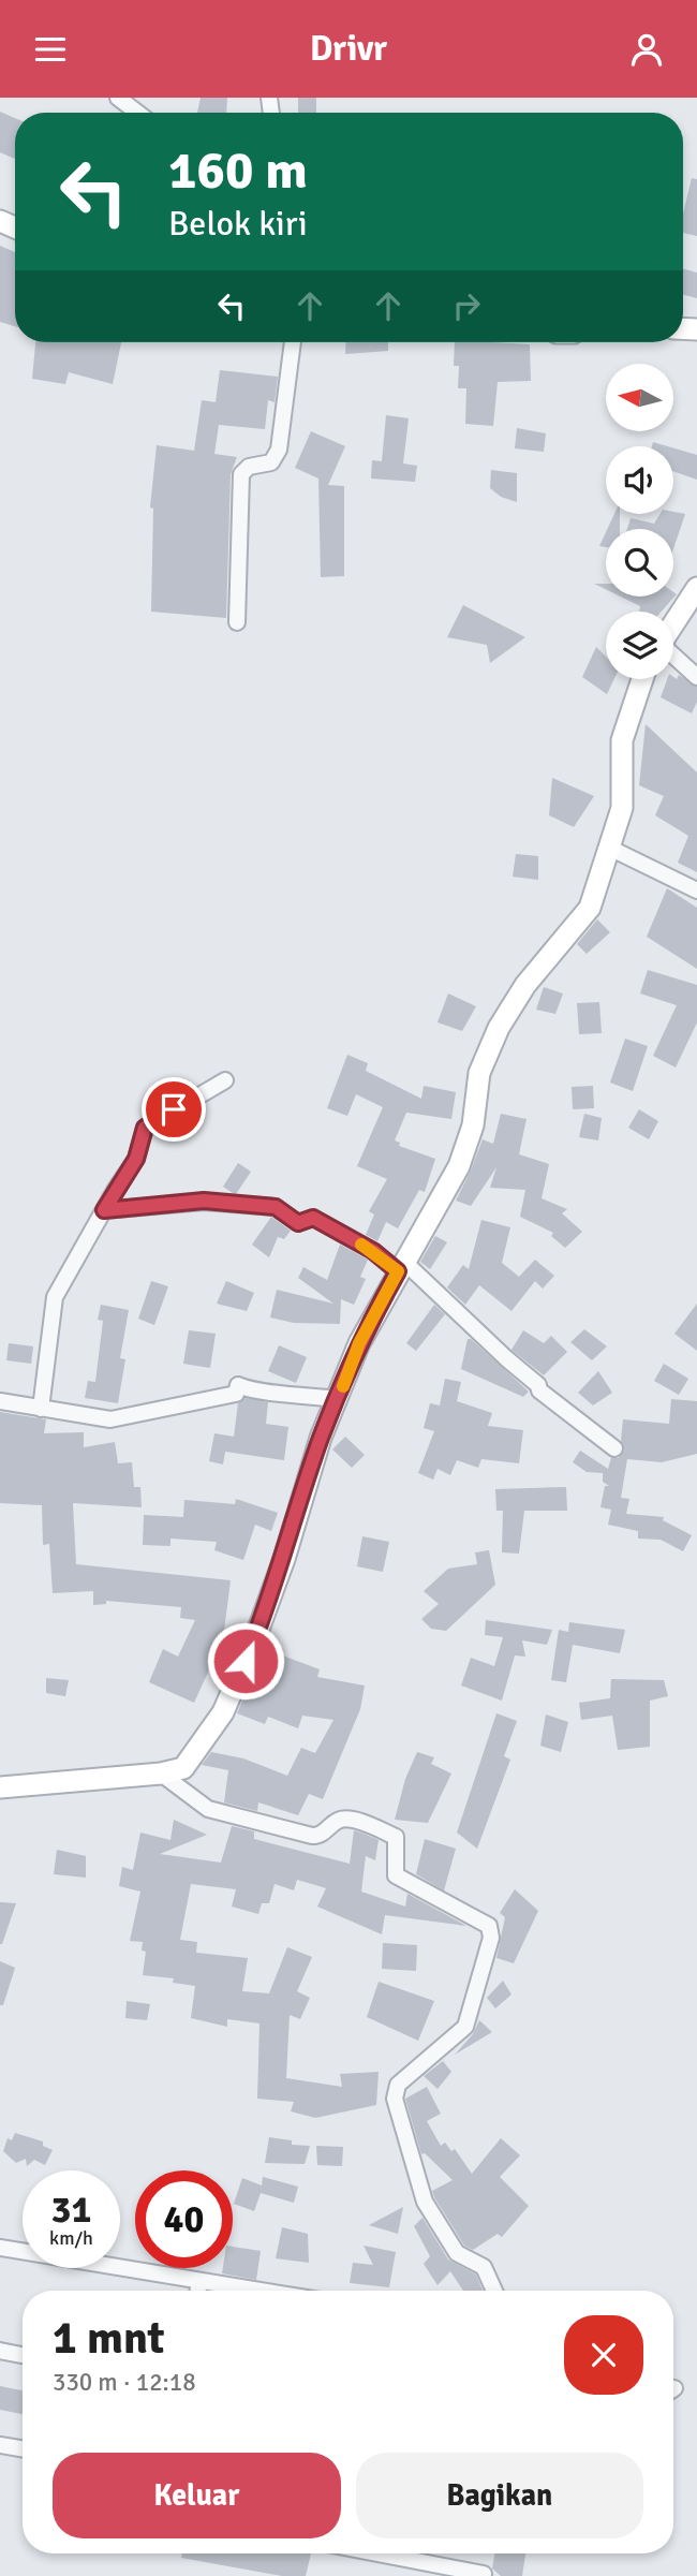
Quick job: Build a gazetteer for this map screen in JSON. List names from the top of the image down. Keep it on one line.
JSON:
{"north":"left","page":{"header":"Drivr","turn":["160 m","Belok kiri"],"speed":"31 km/h","limit":"40","heading":["1 mnt","330 m · 12:18"],"buttons":["Keluar","Bagikan"]}}
